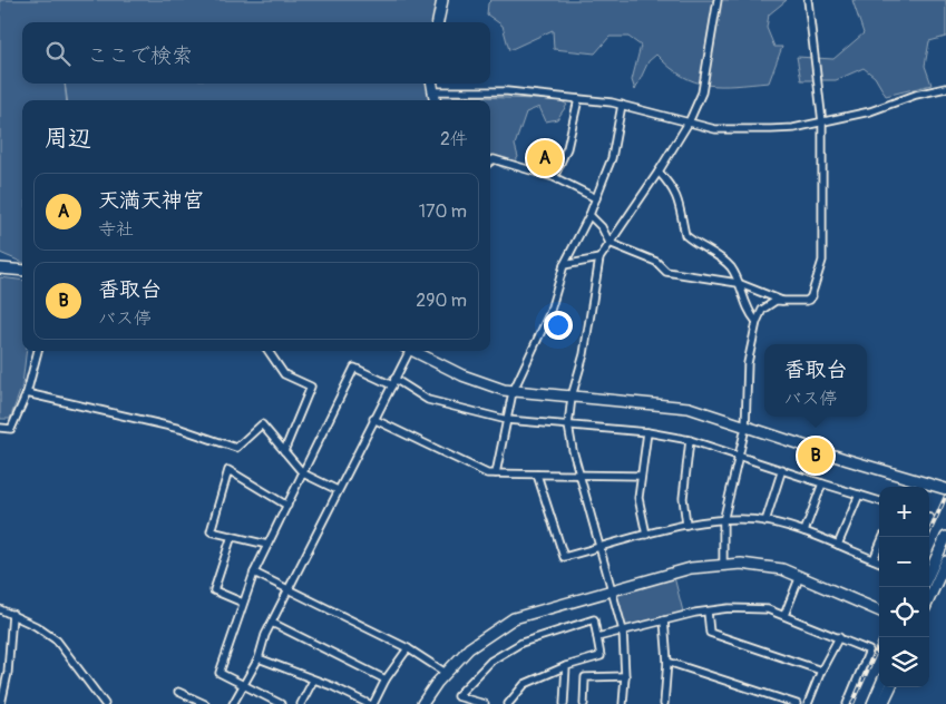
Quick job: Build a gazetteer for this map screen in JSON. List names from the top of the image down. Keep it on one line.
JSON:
{"page":{"search":"ここで検索","heading":["周辺","2件"],"pins":["A","B"],"list":[{"mark":"A","name":"天満天神宮","note":"寺社","value":"170 m"},{"mark":"B","name":"香取台","note":"バス停","value":"290 m"}],"popup":["香取台","バス停"],"map_buttons":["+","−"]}}
